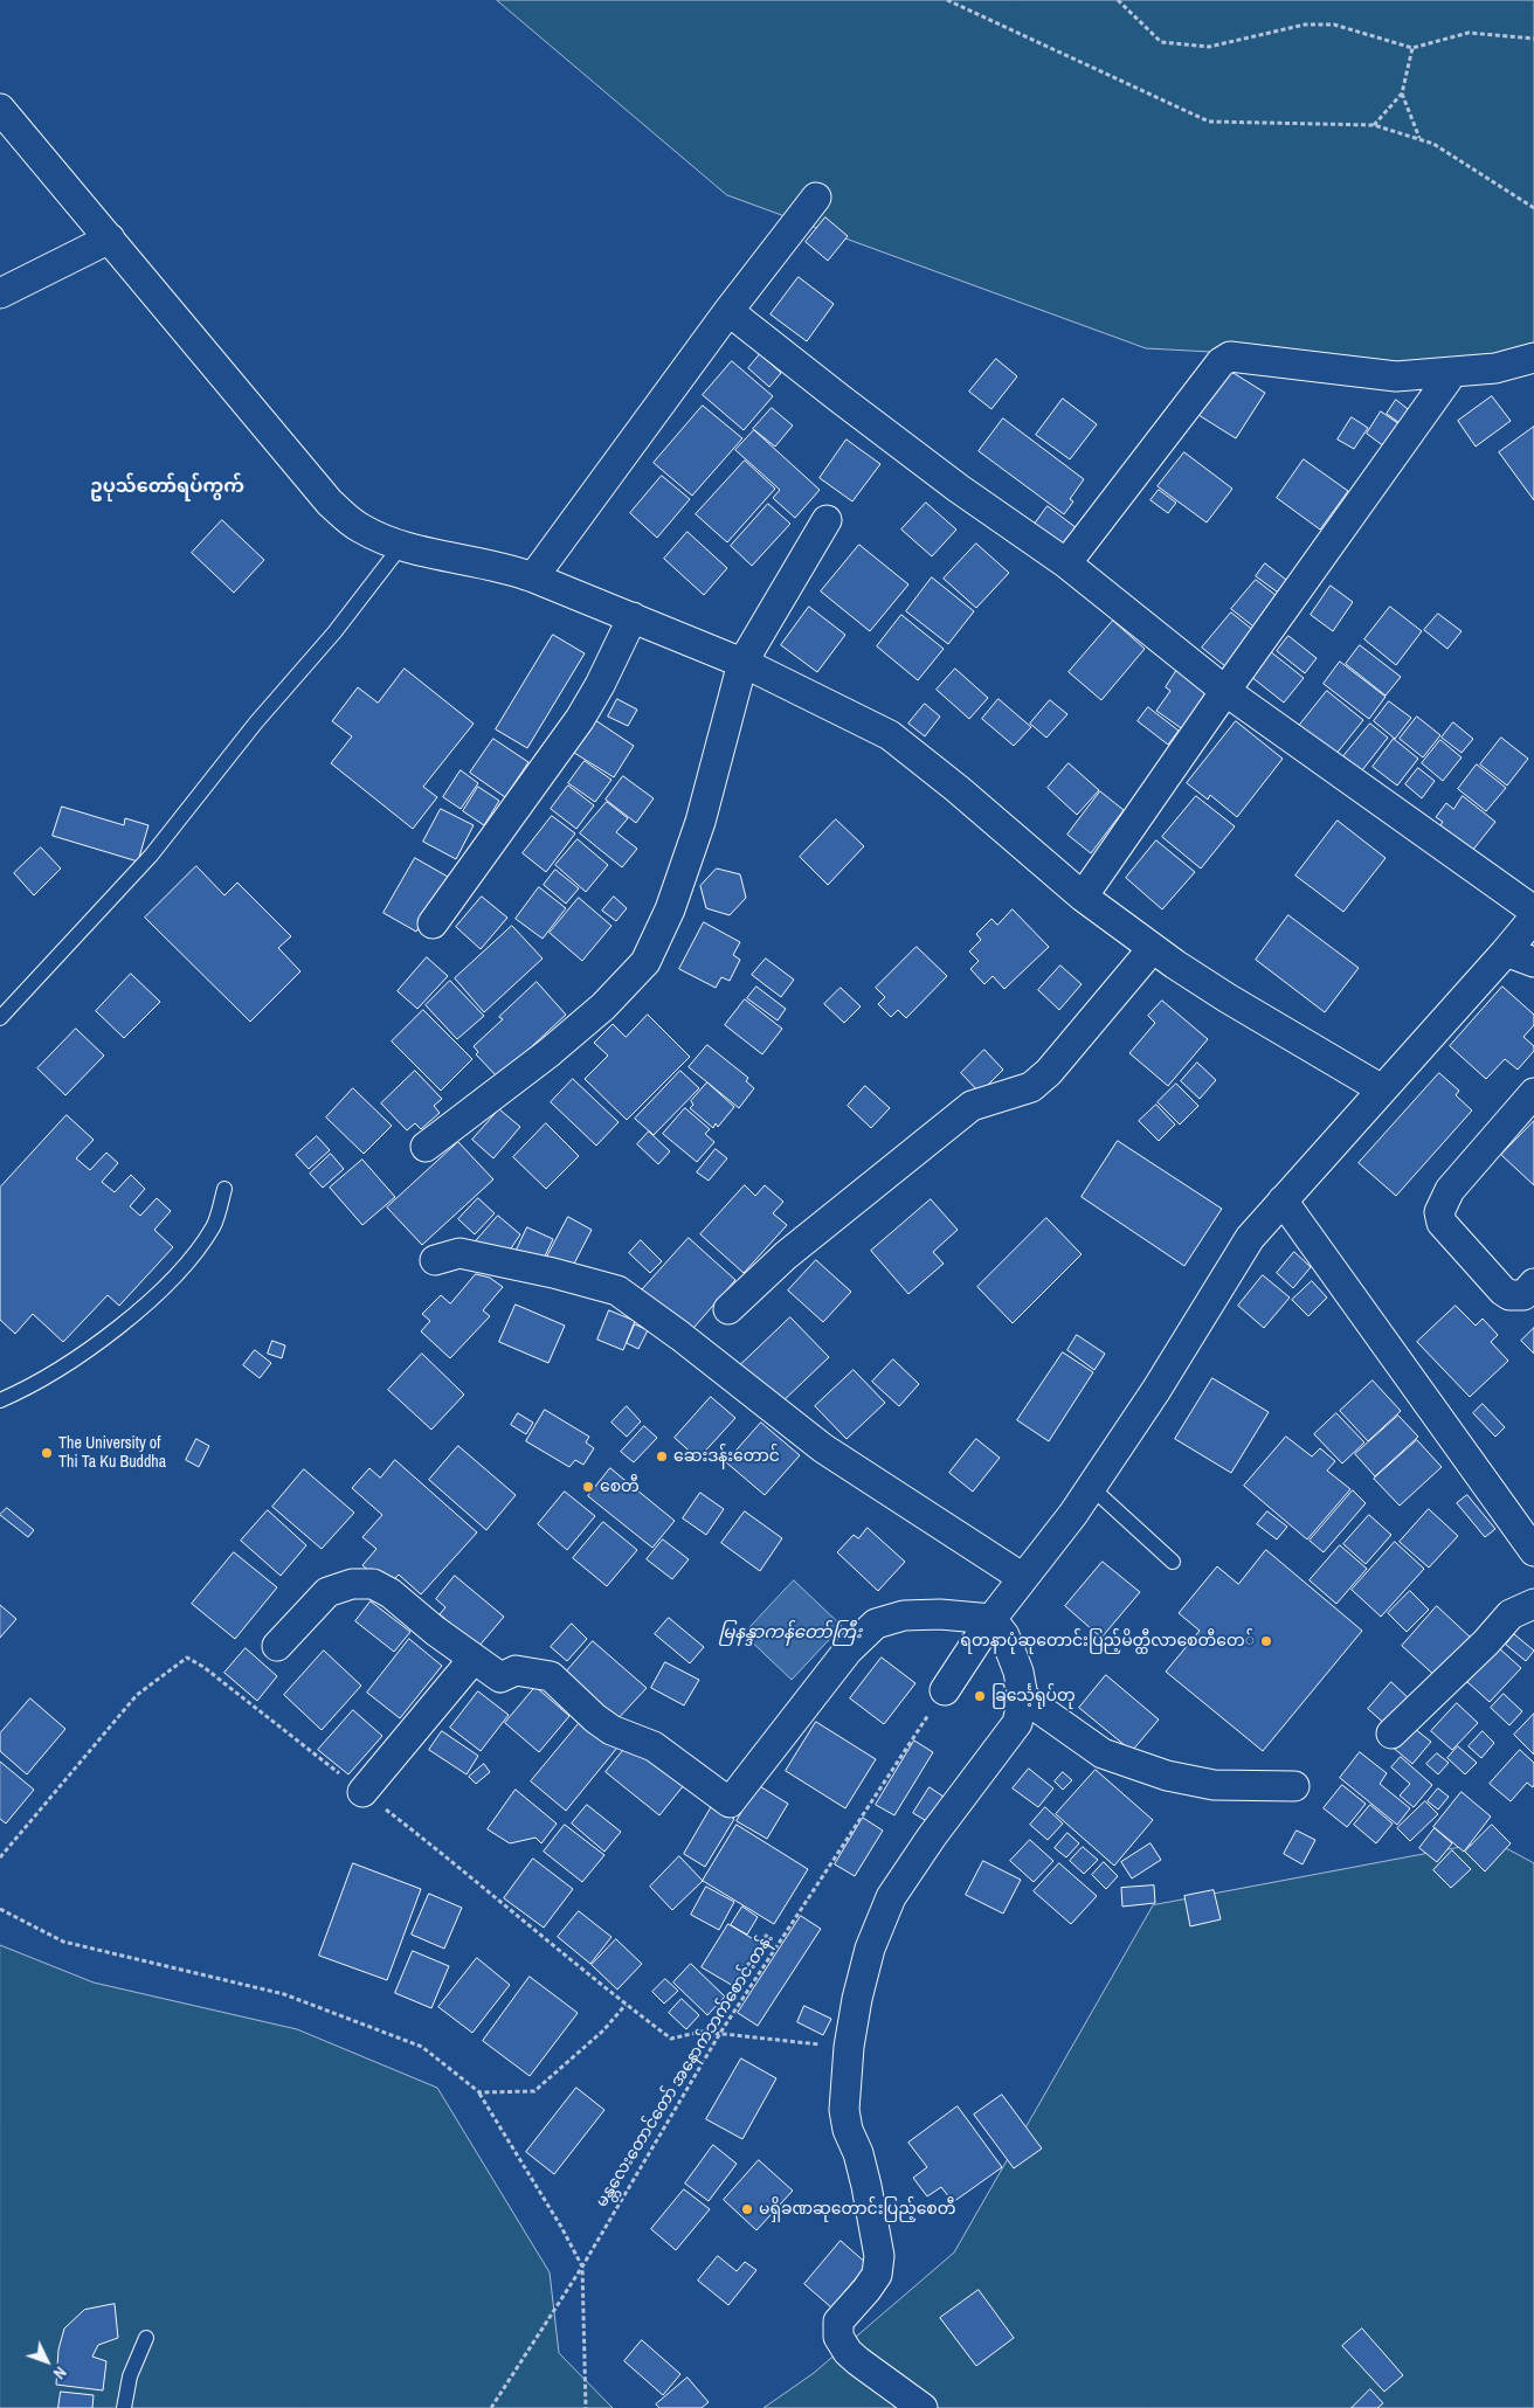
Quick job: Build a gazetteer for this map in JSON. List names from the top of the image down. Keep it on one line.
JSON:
{"streets":{"path":["မန္တလေးတောင်တော် အနောက်ဘက်စောင်းတန်း"]},"districts":["ဥပုသ်တော်ရပ်ကွက်"],"water":["မြနန္ဒာကန်တော်ကြီး"],"places":["The University of Thi Ta Ku Buddha","ဆေးဒန်းတောင်","စေတီ","ရတနာပုံဆုတောင်းပြည့်မိတ္ထီလာစေတီတေ်","ခြင်္သေ့ရုပ်တု","မရှိခဏဆုတောင်းပြည့်စေတီ"],"north":"bottom right"}
